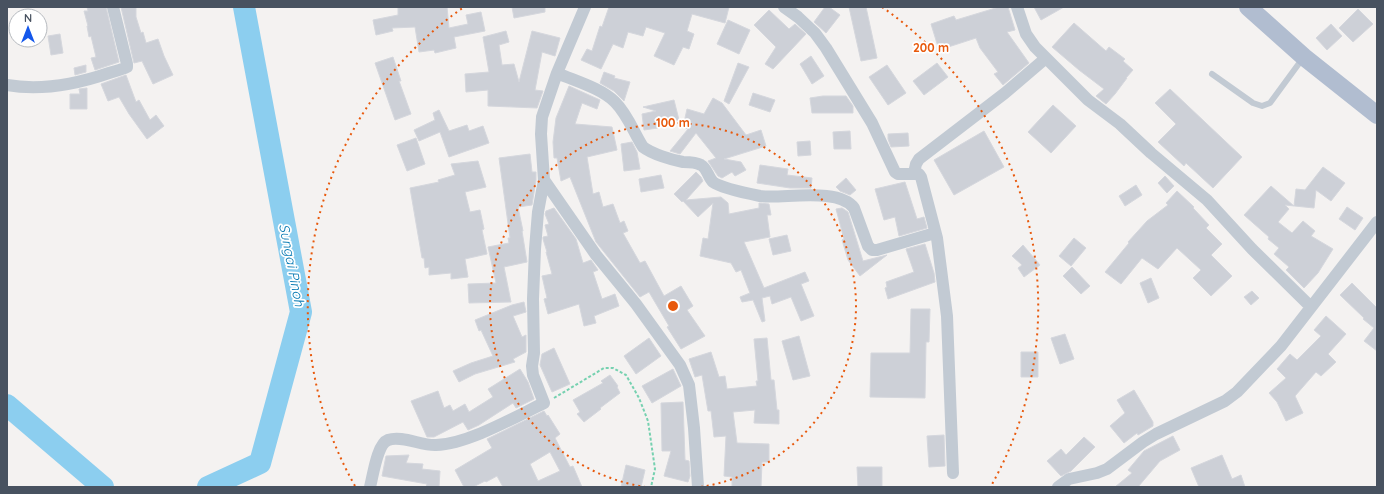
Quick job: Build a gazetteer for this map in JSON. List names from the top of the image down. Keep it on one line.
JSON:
{"water":["Sungai Pinoh"],"north":"top","rings":["200 m","100 m"]}
